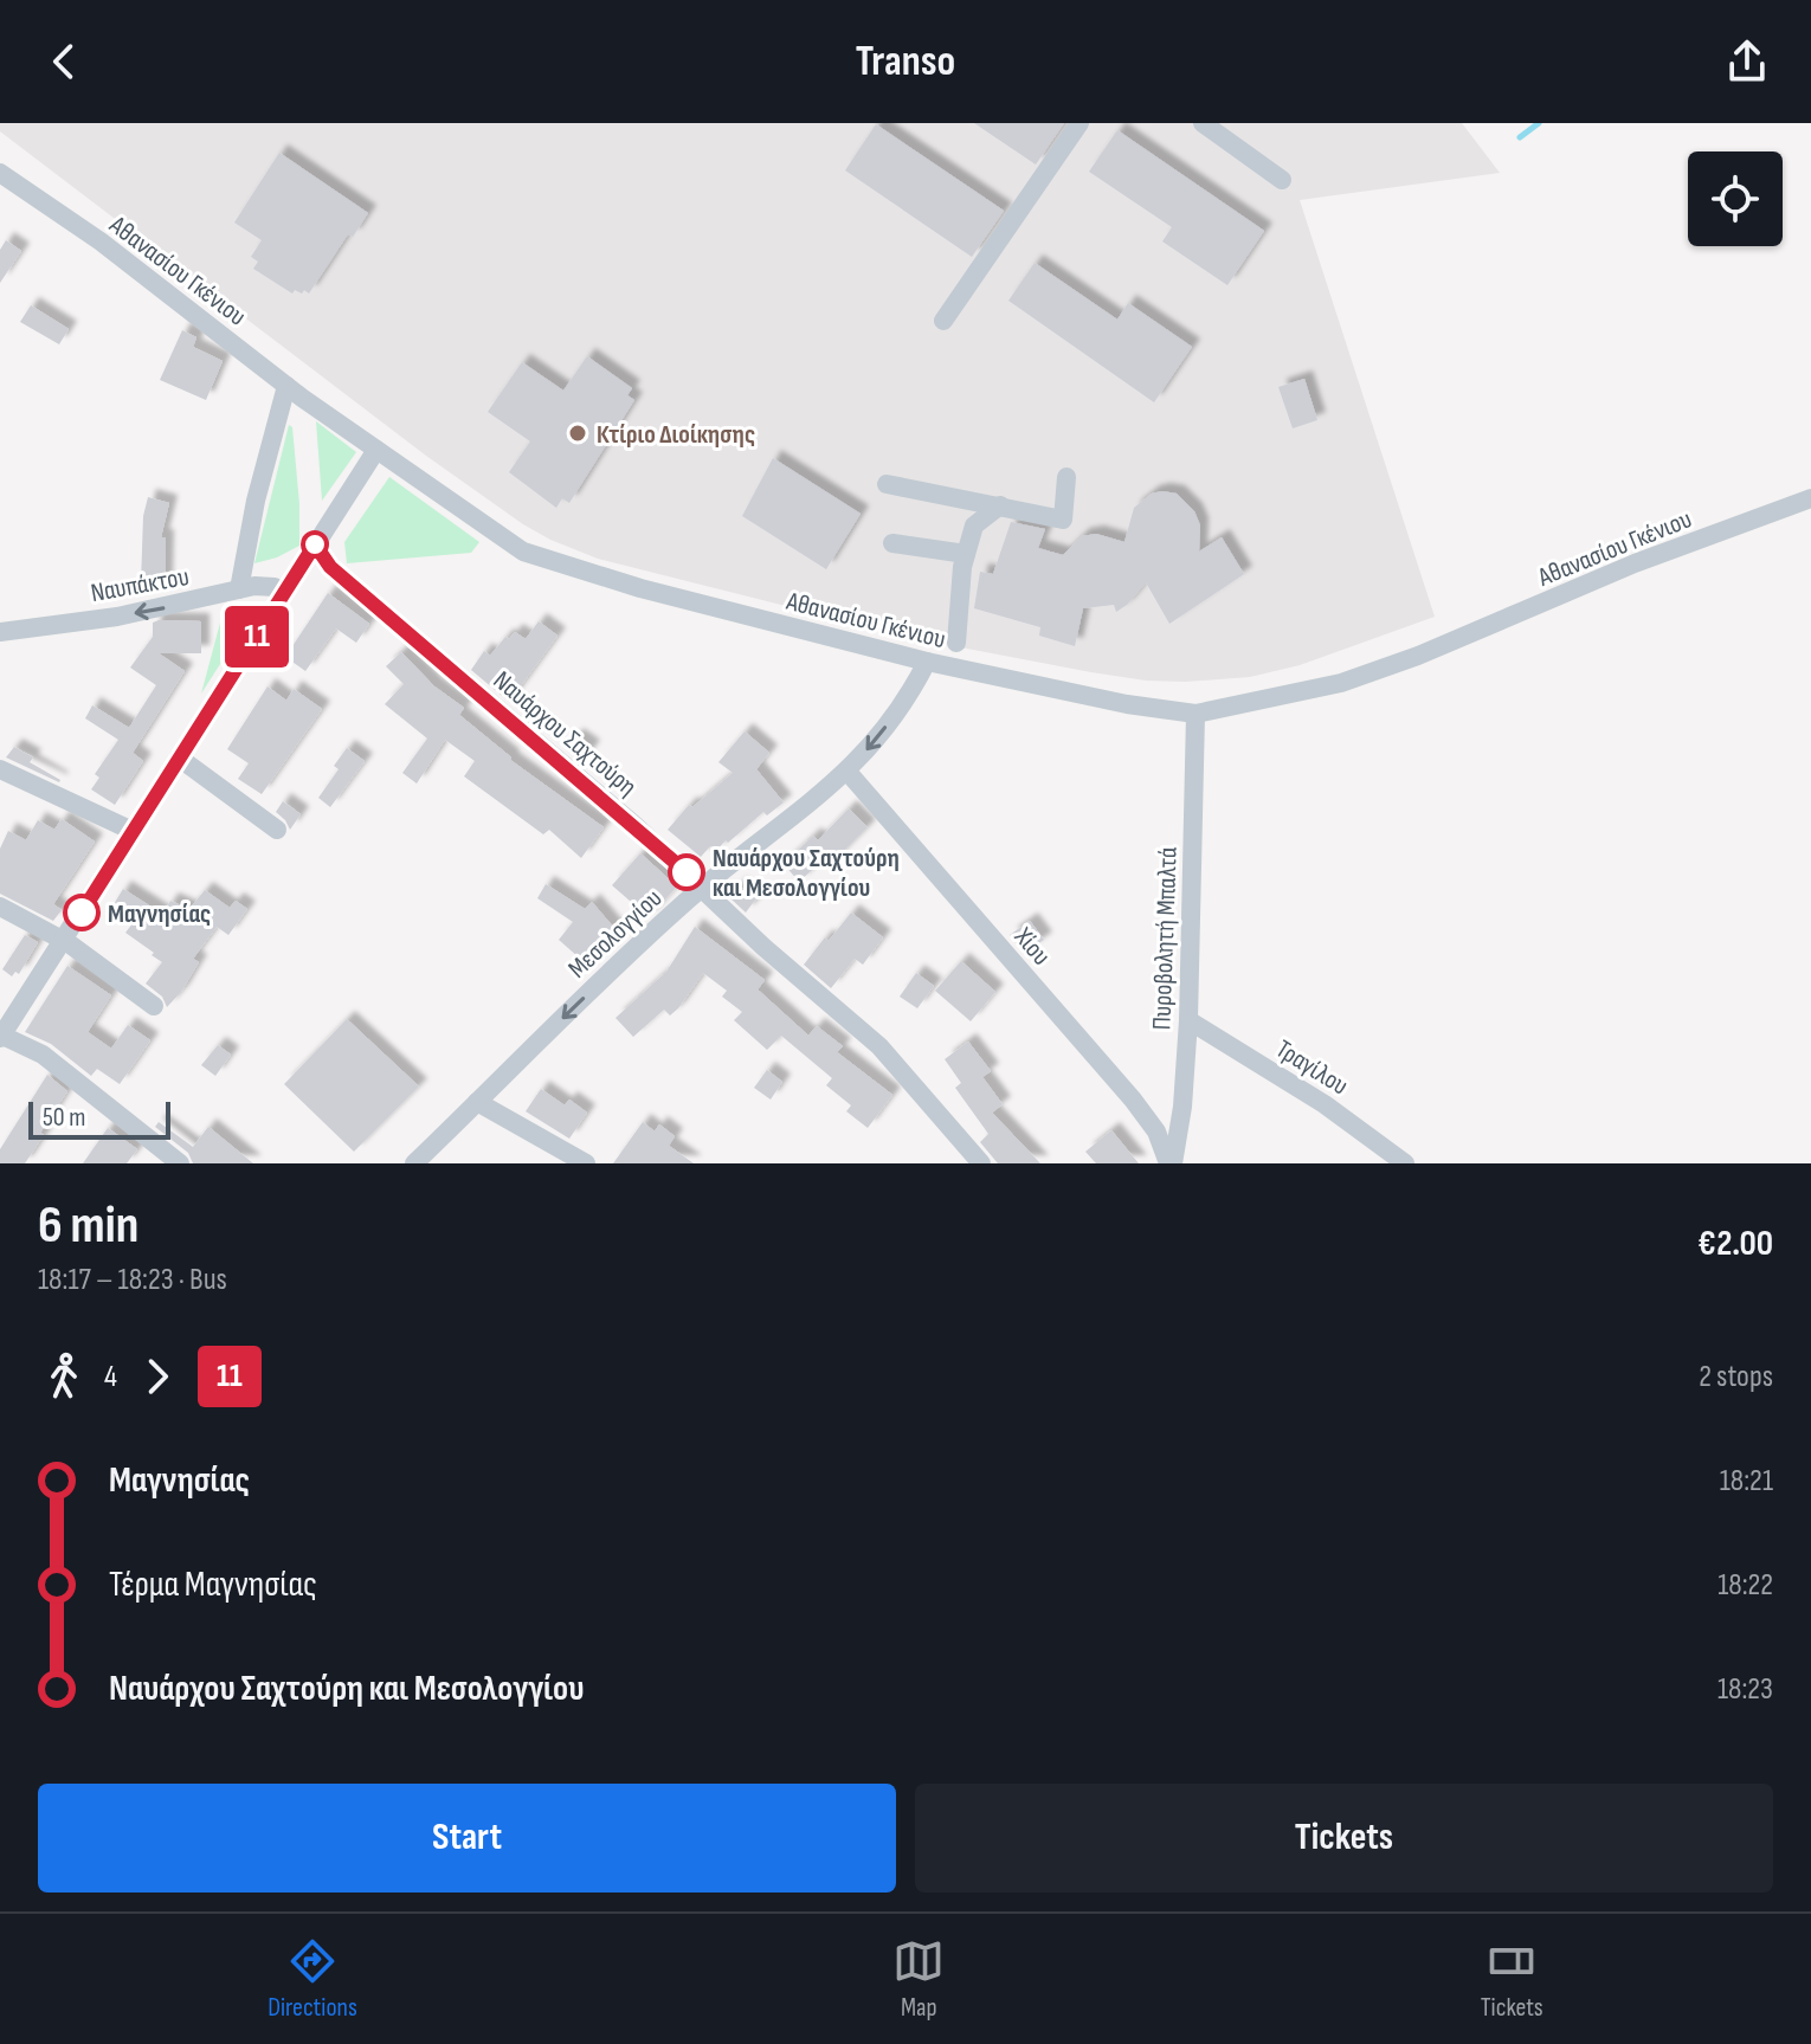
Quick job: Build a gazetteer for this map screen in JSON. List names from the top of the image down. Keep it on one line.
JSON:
{"streets":{"street":["Αθανασίου Γκένιου","Ναυπάκτου","Ναυάρχου Σαχτούρη","Μεσολογγίου","Πυροβολητή Μπαλτά","Χίου","Τραγίλου"]},"crossings":[["Αθανασίου Γκένιου","Μεσολογγίου"],["Αθανασίου Γκένιου","Πυροβολητή Μπαλτά"],["Ναυάρχου Σαχτούρη","Μεσολογγίου"],["Μεσολογγίου","Χίου"],["Πυροβολητή Μπαλτά","Χίου"],["Πυροβολητή Μπαλτά","Τραγίλου"]],"one_way":["Ναυπάκτου","Μεσολογγίου"],"places":["Κτίριο Διοίκησης","Ναυάρχου Σαχτούρη και Μεσολογγίου","Μαγνησίας"],"lines":["bus line 11"],"scale_bar":"50 m","page":{"header":"Transo","on_map":"11","scale":"50 m","heading":["6 min","18:17 – 18:23 · Bus","€2.00"],"legs":["4","11","2 stops"],"list":[{"name":"Μαγνησίας","value":"18:21"},{"name":"Τέρμα Μαγνησίας","value":"18:22"},{"name":"Ναυάρχου Σαχτούρη και Μεσολογγίου","value":"18:23"}],"buttons":["Start","Tickets"],"tabs":["Directions","Map","Tickets"]}}
